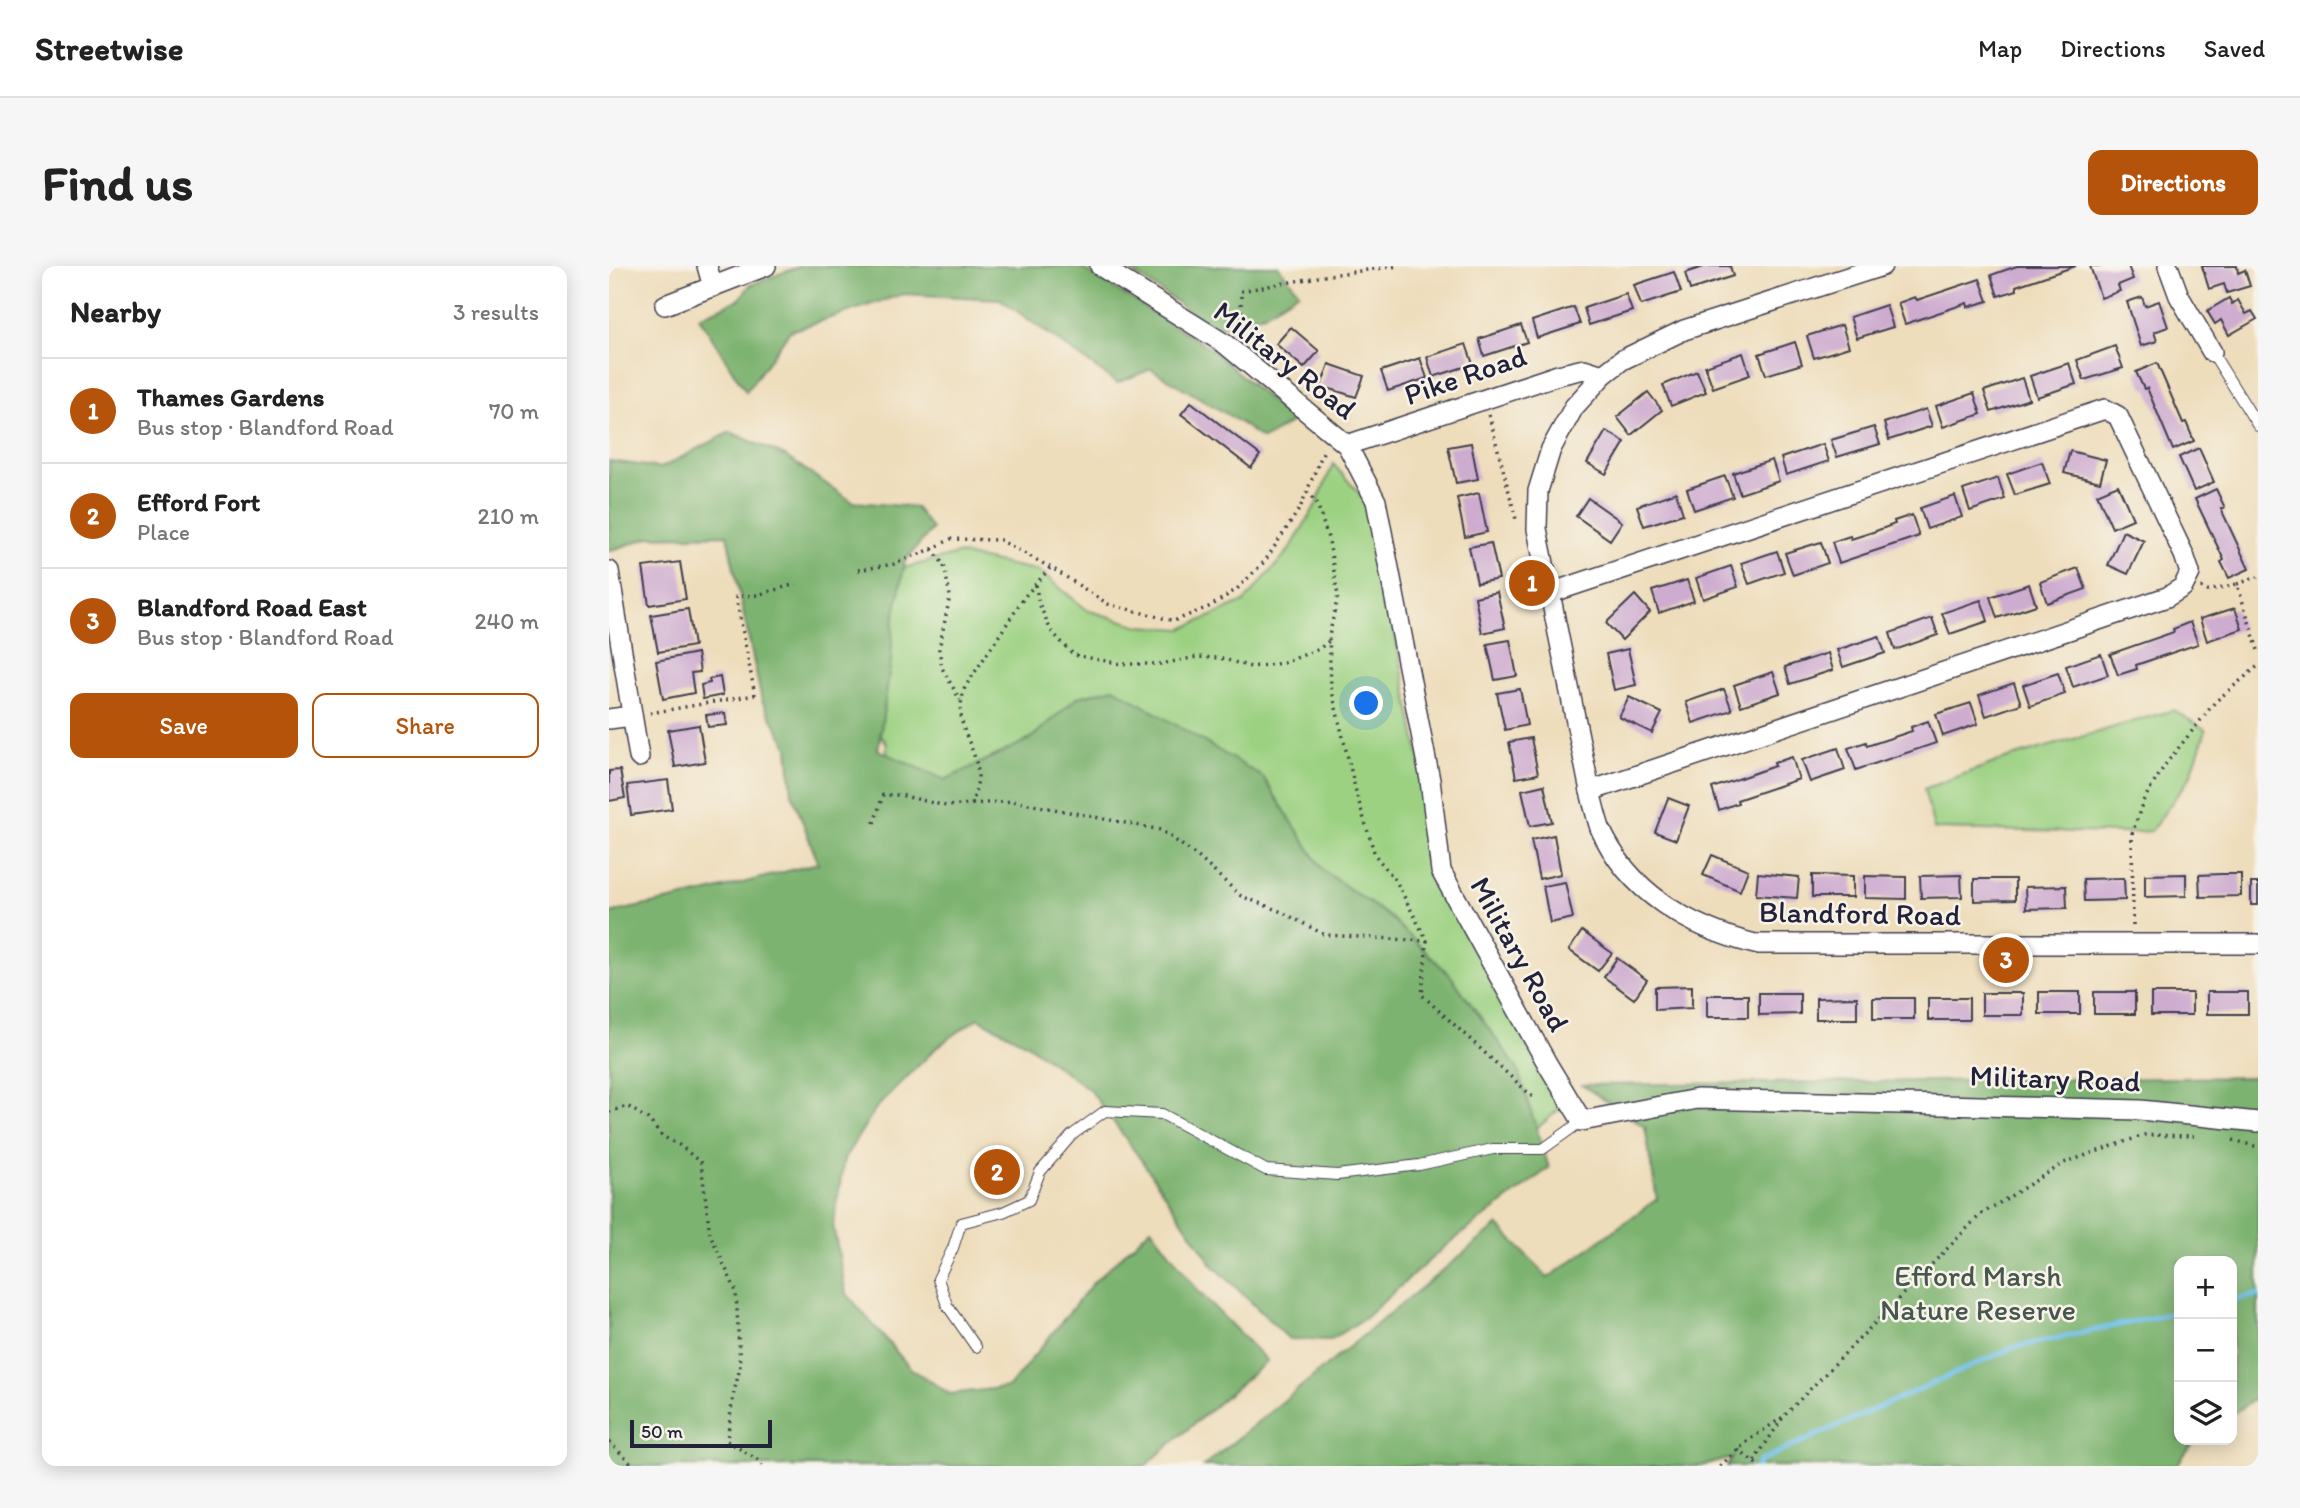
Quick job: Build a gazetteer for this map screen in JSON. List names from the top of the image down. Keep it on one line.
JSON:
{"streets":{"street":["Military Road","Pike Road","Blandford Road"]},"crossings":[["Military Road","Pike Road"],["Pike Road","Blandford Road"]],"parks":["Efford Marsh Nature Reserve"],"scale_bar":"50 m","page":{"header":"Streetwise","nav":["Map","Directions","Saved"],"buttons":["Directions",["Save","Share"]],"title":"Find us","heading":["Nearby","3 results"],"list":[{"mark":"1","name":"Thames Gardens","note":"Bus stop · Blandford Road","value":"70 m"},{"mark":"2","name":"Efford Fort","note":"Place","value":"210 m"},{"mark":"3","name":"Blandford Road East","note":"Bus stop · Blandford Road","value":"240 m"}],"pins":["1","3","2"],"map_buttons":["+","−"],"scale":"50 m"}}
